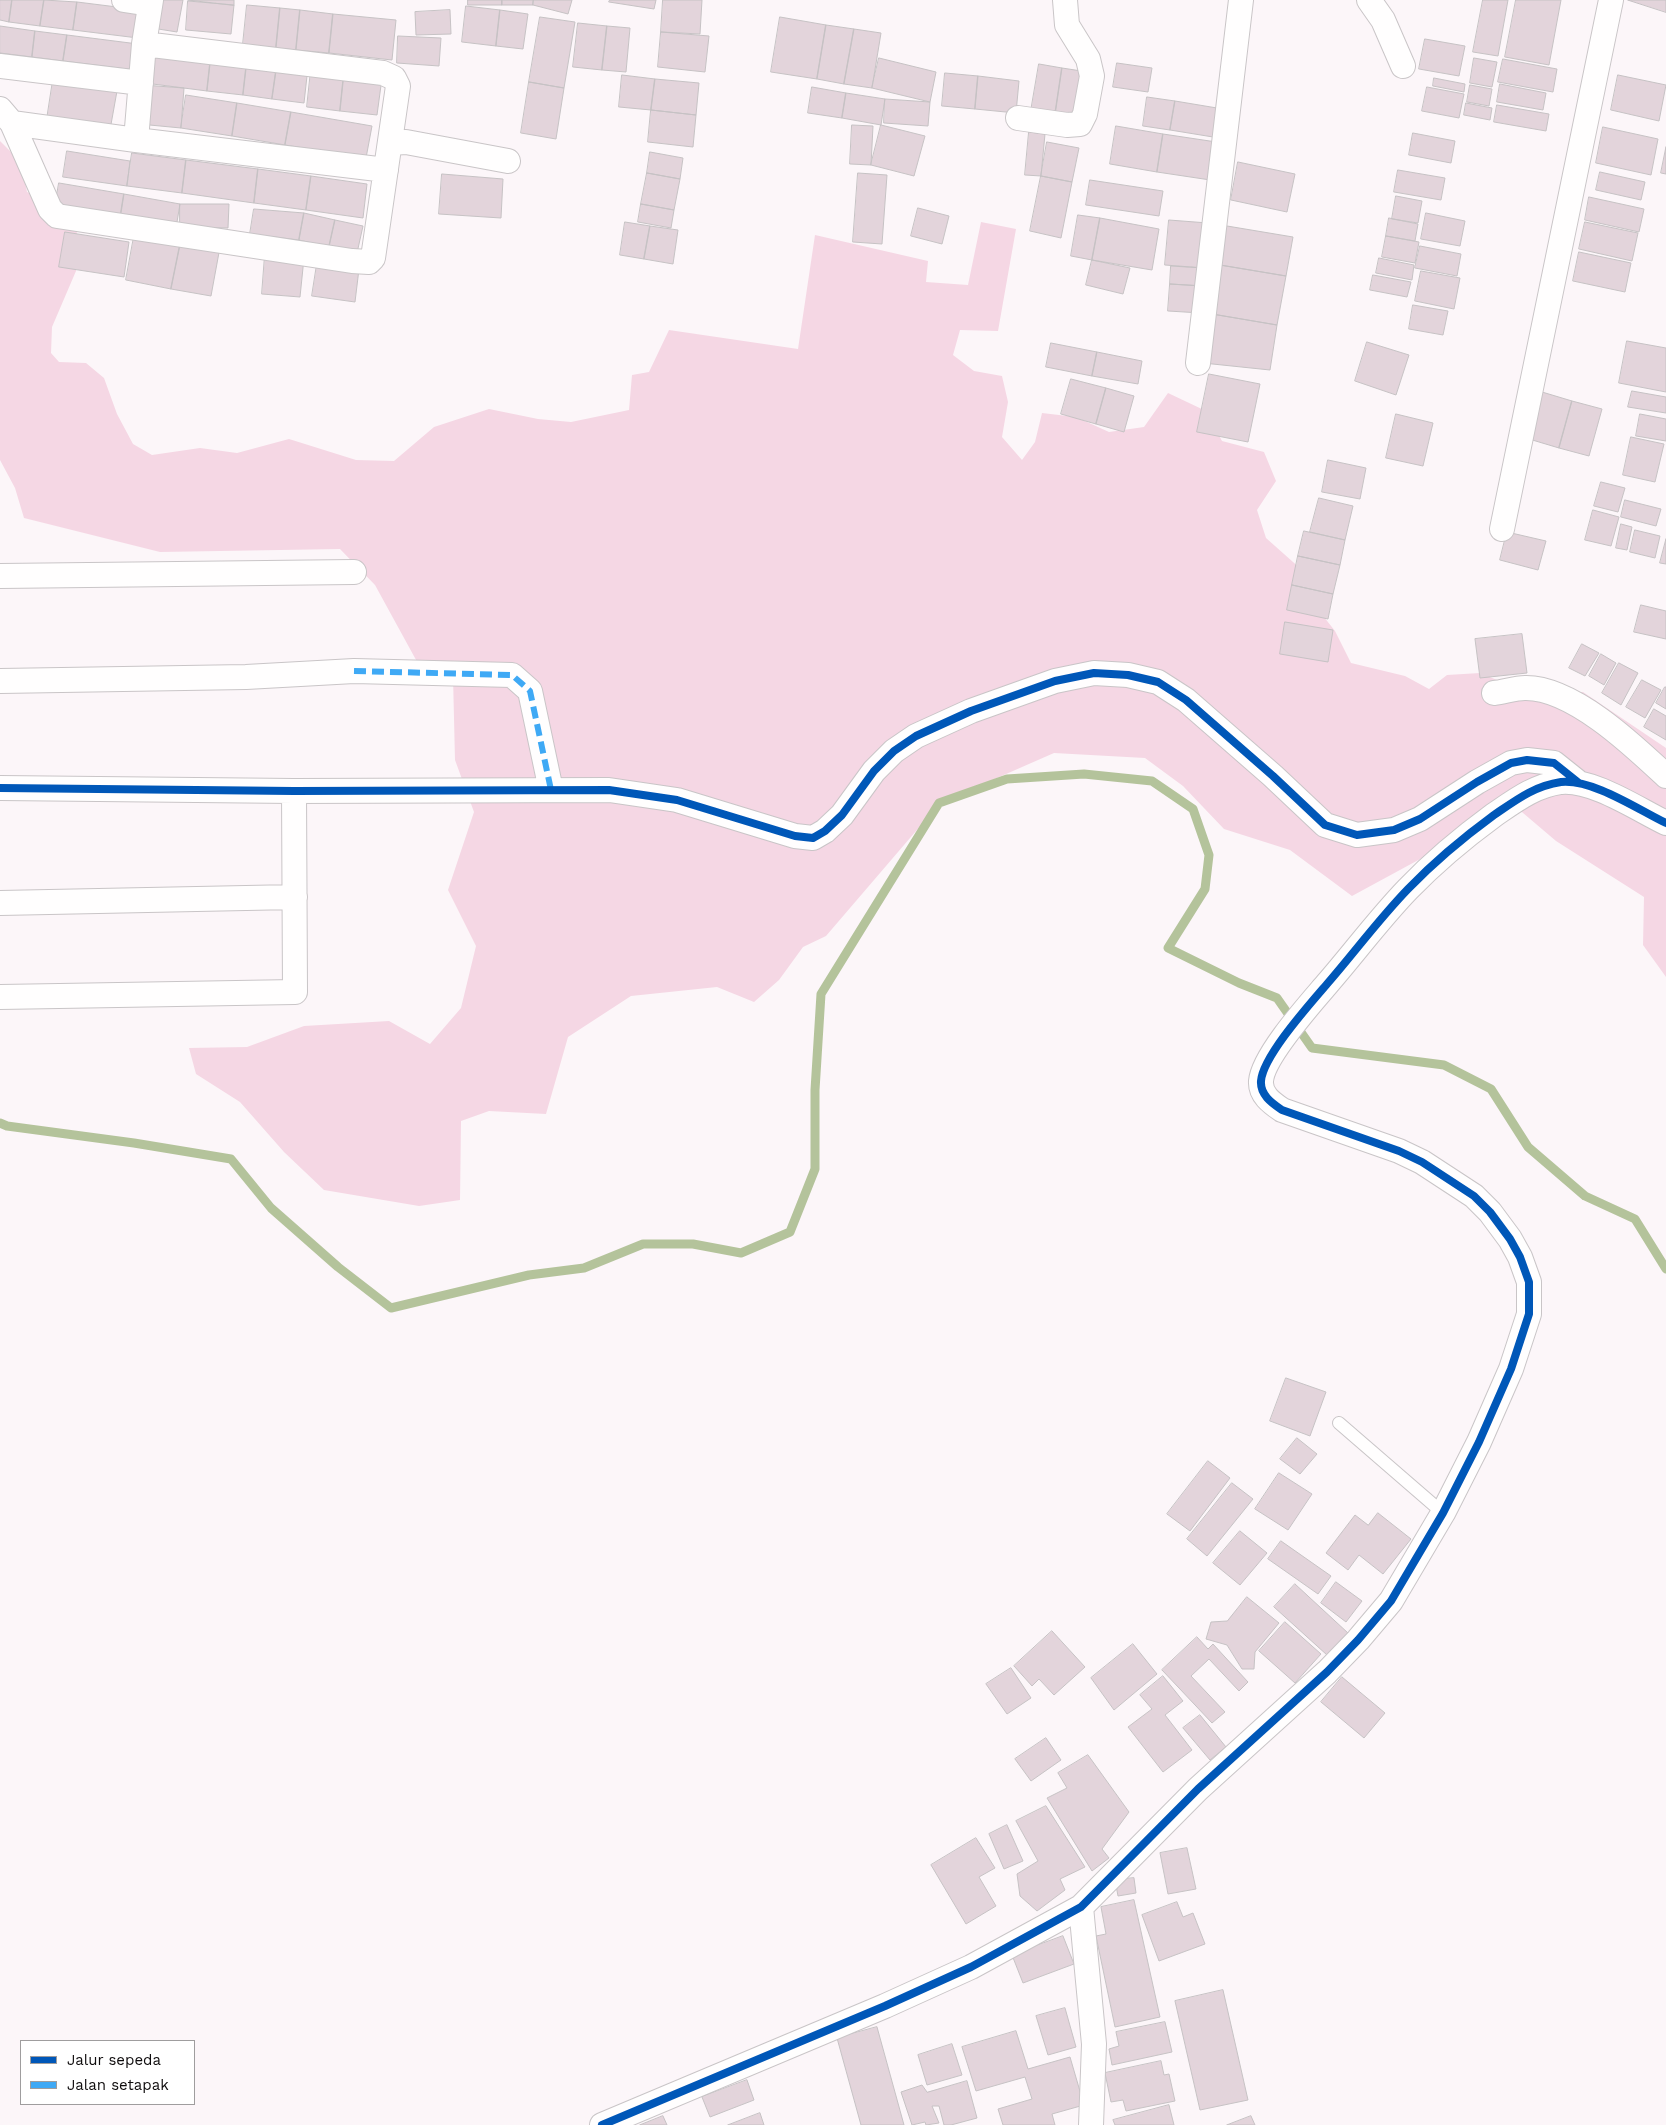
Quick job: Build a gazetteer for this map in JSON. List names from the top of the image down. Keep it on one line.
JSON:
{"legend":["Jalur sepeda","Jalan setapak"]}
